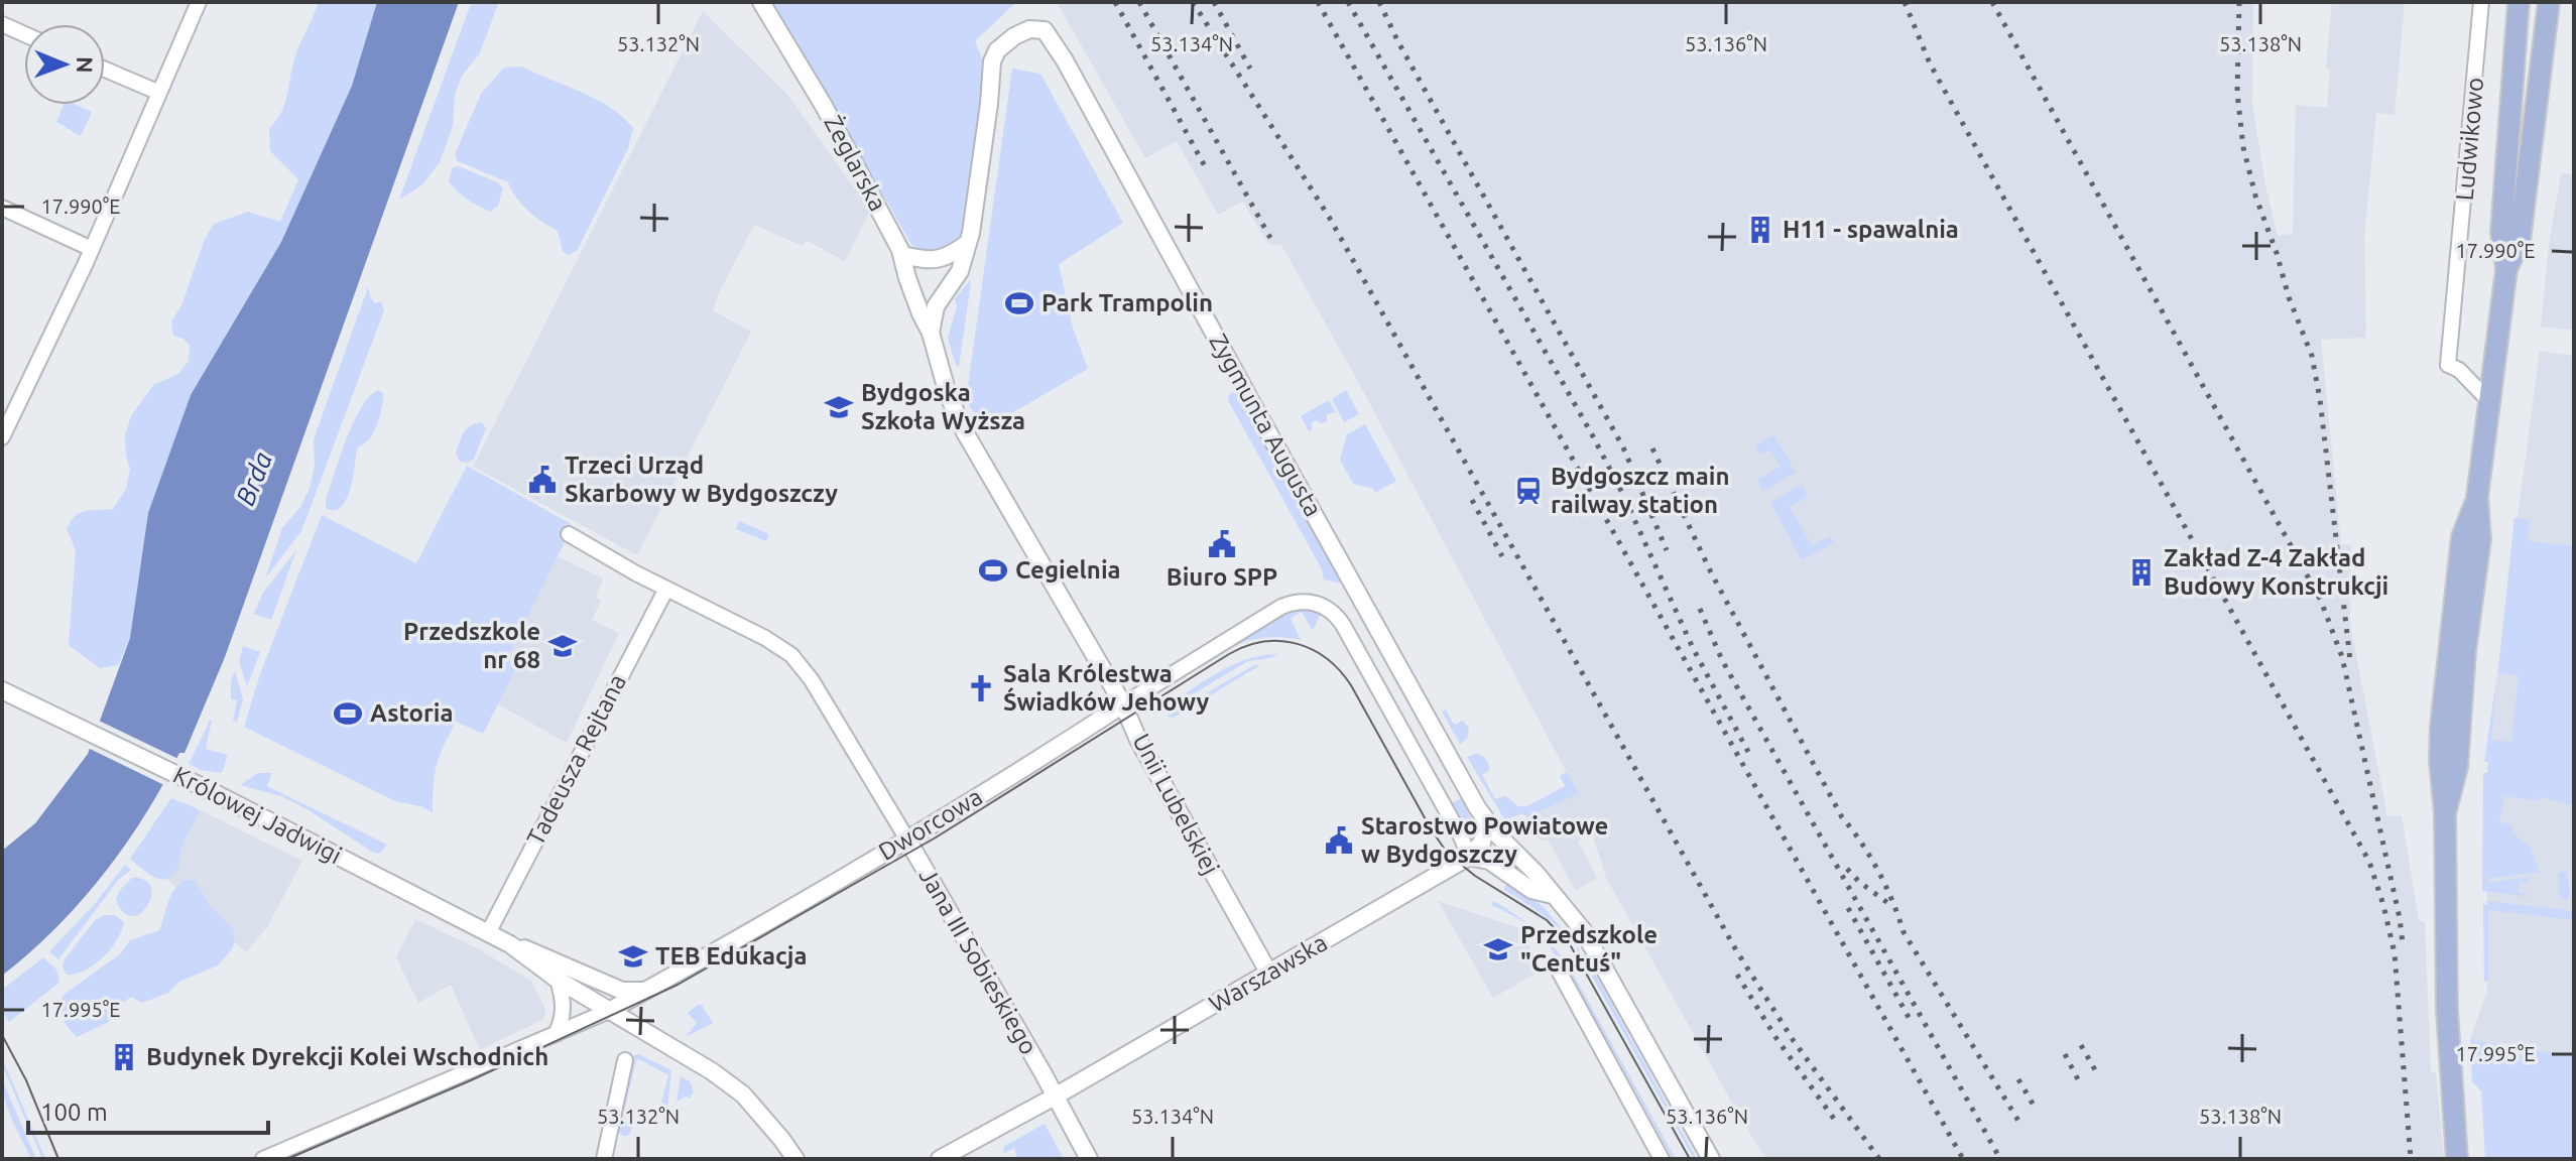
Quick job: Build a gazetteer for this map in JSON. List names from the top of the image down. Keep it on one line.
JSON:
{"streets":{"street":["Ludwikowo","Żeglarska","Zygmunta Augusta","Tadeusza Rejtana","Unii Lubelskiej","Królowej Jadwigi","Dworcowa","Jana III Sobieskiego","Warszawska"]},"crossings":[["Żeglarska","Unii Lubelskiej"],["Zygmunta Augusta","Dworcowa"],["Zygmunta Augusta","Warszawska"],["Tadeusza Rejtana","Królowej Jadwigi"],["Tadeusza Rejtana","Jana III Sobieskiego"],["Unii Lubelskiej","Dworcowa"],["Unii Lubelskiej","Warszawska"],["Królowej Jadwigi","Dworcowa"],["Dworcowa","Jana III Sobieskiego"],["Dworcowa","Warszawska"],["Jana III Sobieskiego","Warszawska"]],"water":["Brda"],"places":{"building":["H11 - spawalnia","Zakład Z-4 Zakład Budowy Konstrukcji","Budynek Dyrekcji Kolei Wschodnich"],"sports":["Park Trampolin","Cegielnia","Astoria"],"school or university":["Bydgoska Szkoła Wyższa","Przedszkole nr 68","Przedszkole \"Centuś\"","TEB Edukacja"],"public building":["Trzeci Urząd Skarbowy w Bydgoszczy","Biuro SPP","Starostwo Powiatowe w Bydgoszczy"],"station":["Bydgoszcz main railway station"],"church":["Sala Królestwa Świadków Jehowy"]},"scale_bar":"100 m","north":"right","coordinates":["53.132°N","53.134°N","53.136°N","53.138°N","17.990°E","17.995°E"]}
